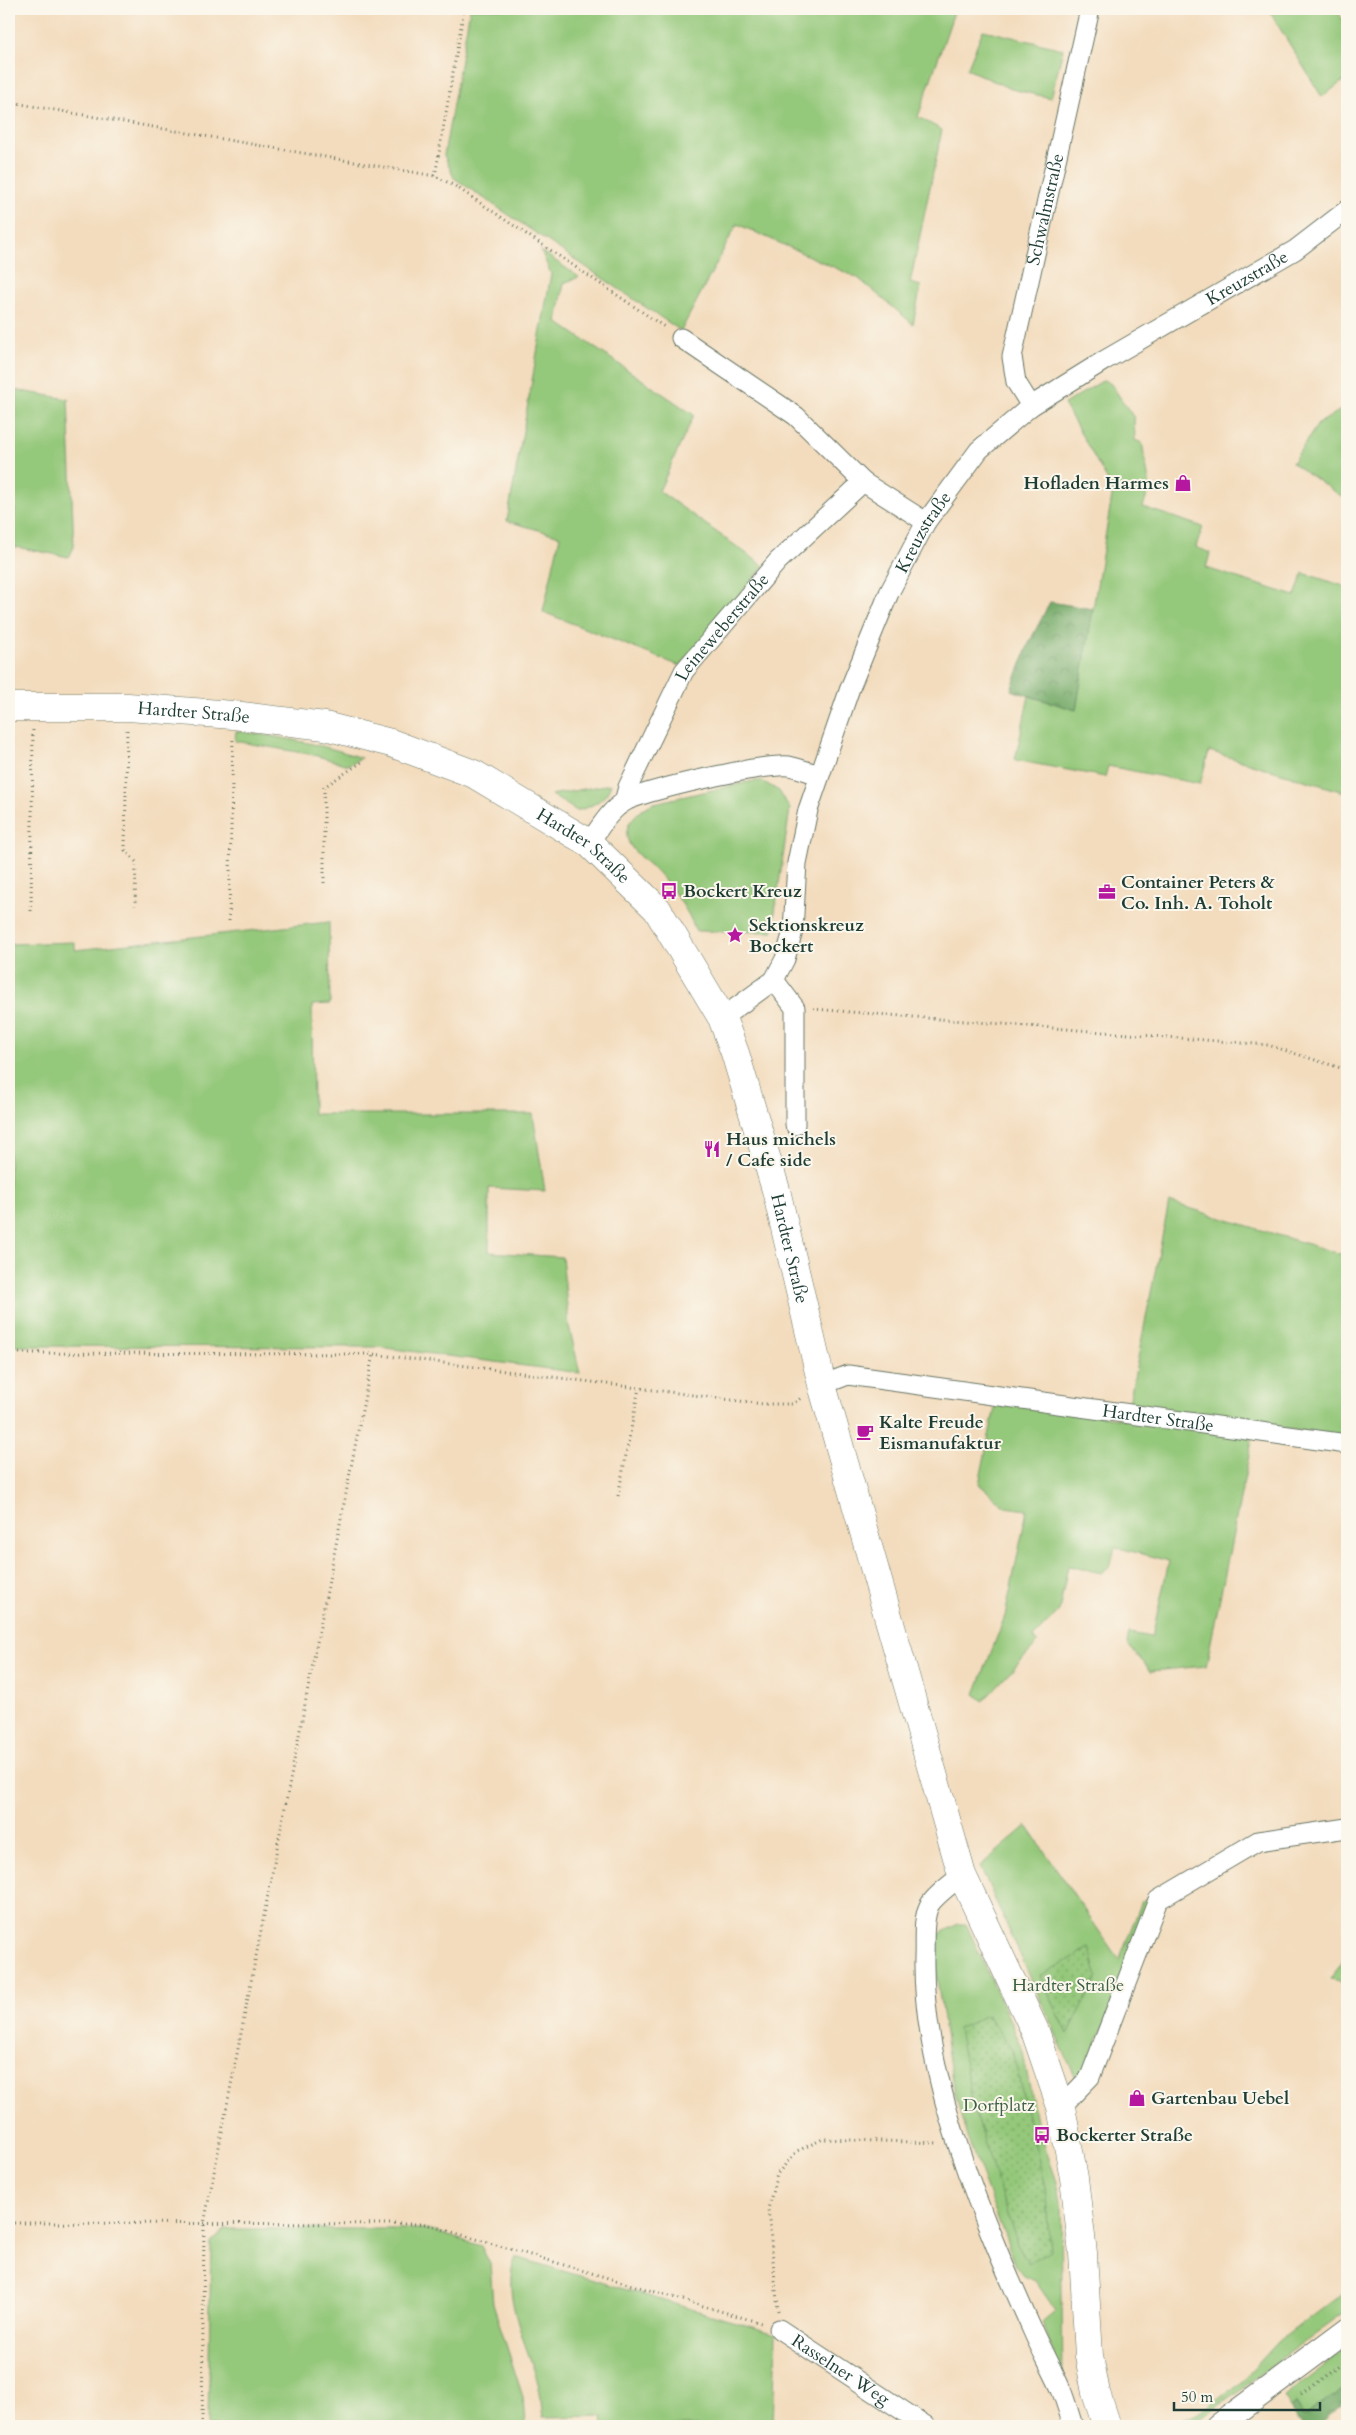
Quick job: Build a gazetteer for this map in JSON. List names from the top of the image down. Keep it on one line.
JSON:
{"streets":{"main road":["Hardter Straße"],"street":["Schwalmstraße","Kreuzstraße","Leineweberstraße","Rasselner Weg"]},"crossings":[["Schwalmstraße","Kreuzstraße"],["Kreuzstraße","Leineweberstraße"],["Kreuzstraße","Hardter Straße"],["Leineweberstraße","Hardter Straße"]],"parks":["Hardter Straße","Dorfplatz"],"places":{"shop":["Hofladen Harmes","Gartenbau Uebel"],"bus stop":["Bockert Kreuz","Bockerter Straße"],"office":["Container Peters & Co. Inh. A. Toholt"],"place":["Sektionskreuz Bockert"],"restaurant":["Haus michels / Cafe side"],"cafe":["Kalte Freude Eismanufaktur"]},"scale_bar":"50 m"}
